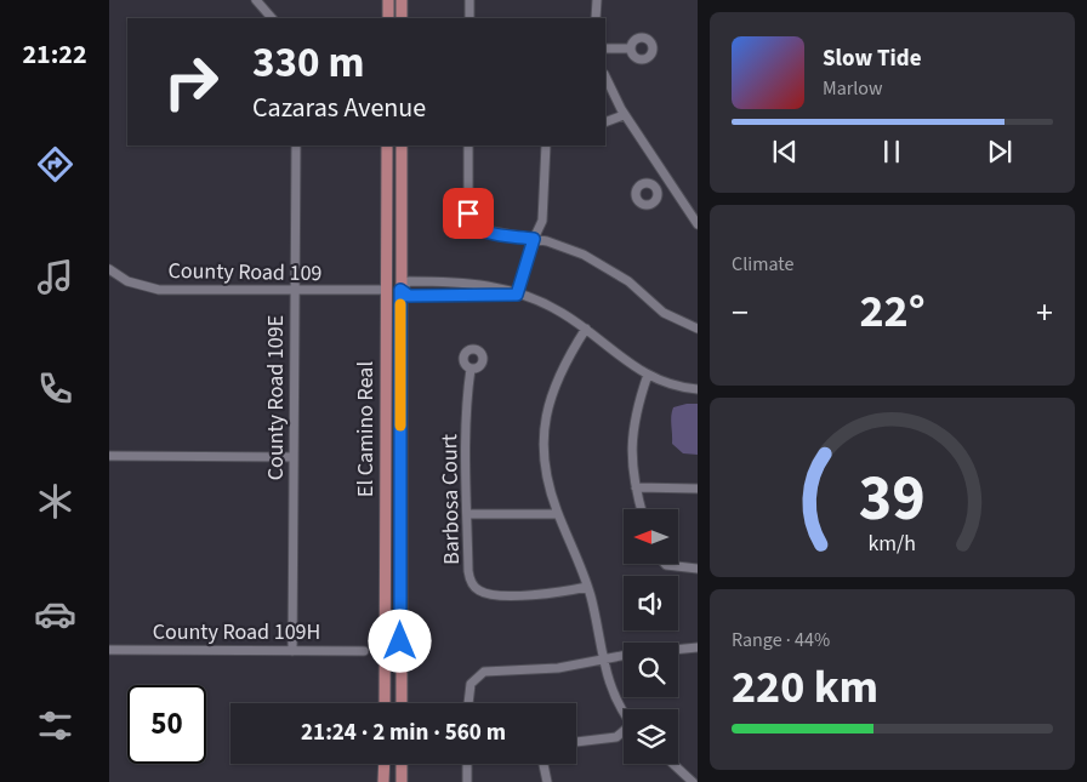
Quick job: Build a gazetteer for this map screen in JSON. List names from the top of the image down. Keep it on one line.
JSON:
{"streets":{"main road":["El Camino Real"],"street":["County Road 109","County Road 109E","Barbosa Court","County Road 109H"]},"crossings":[["County Road 109","County Road 109E"],["County Road 109","El Camino Real"],["County Road 109E","County Road 109H"]],"north":"left","page":{"tabs":"21:22","turn":["330 m","Cazaras Avenue"],"song":["Slow Tide","Marlow"],"tile":["Climate",["Range · 44%","220 km"]],"heat":["−","22°","+"],"limit":"50","trip":"21:24 · 2 min · 560 m","gauge":["39","km/h"]}}
